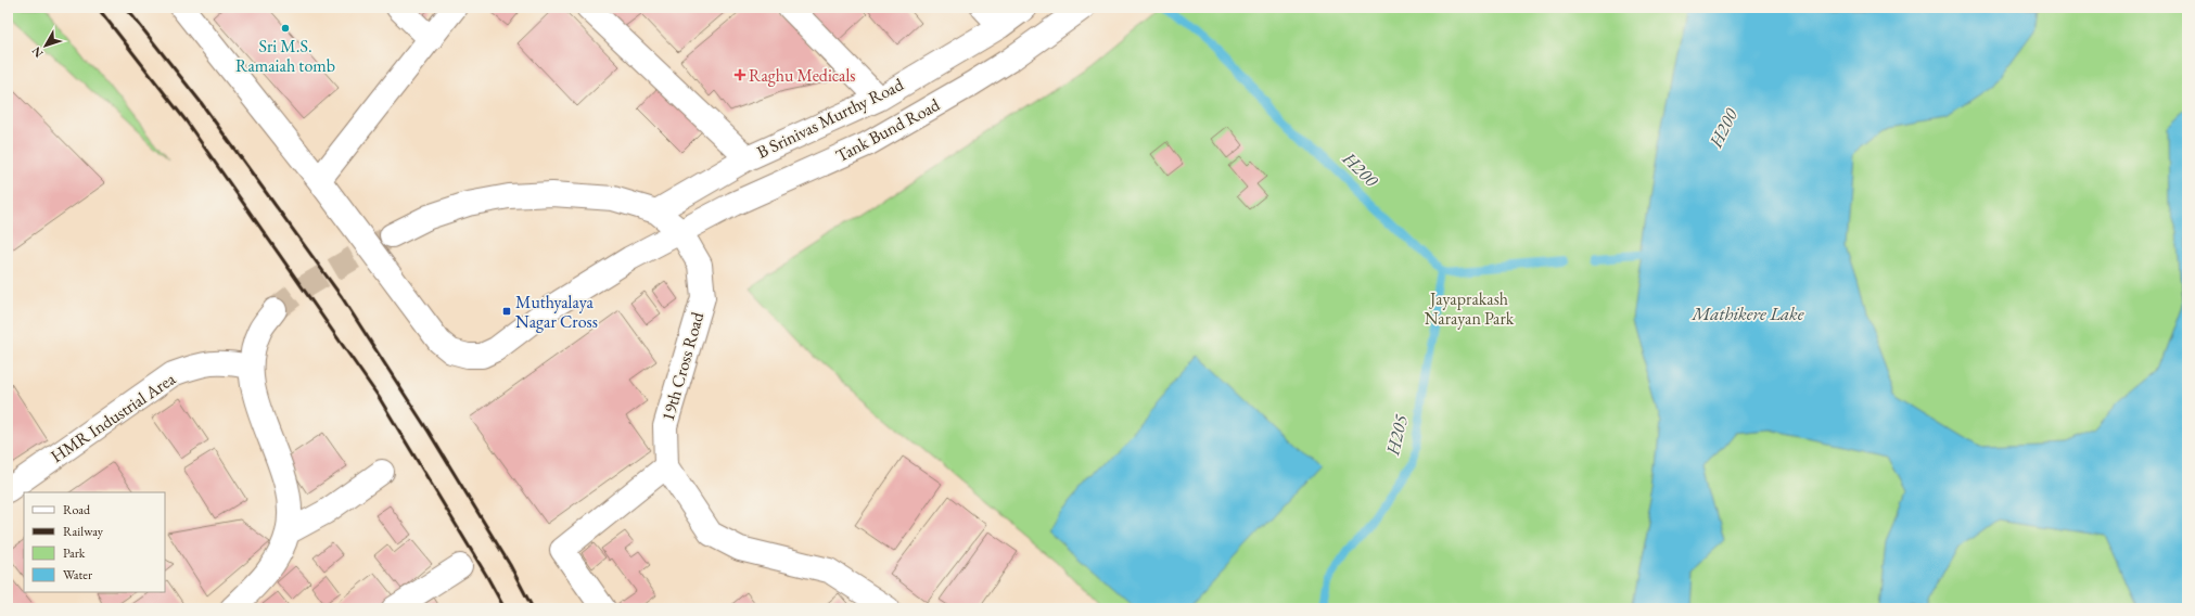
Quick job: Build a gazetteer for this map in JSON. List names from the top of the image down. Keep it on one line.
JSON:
{"streets":{"street":["B Srinivas Murthy Road","Tank Bund Road","19th Cross Road","HMR Industrial Area"]},"crossings":[["Tank Bund Road","19th Cross Road"]],"water":["H200","Mathikere Lake","H205"],"parks":["Jayaprakash Narayan Park"],"places":{"other":["Sri M.S. Ramaiah tomb"],"health":["Raghu Medicals"],"transit":["Muthyalaya Nagar Cross"]},"legend":["Road","Railway","Park","Water"],"north":"bottom left"}
